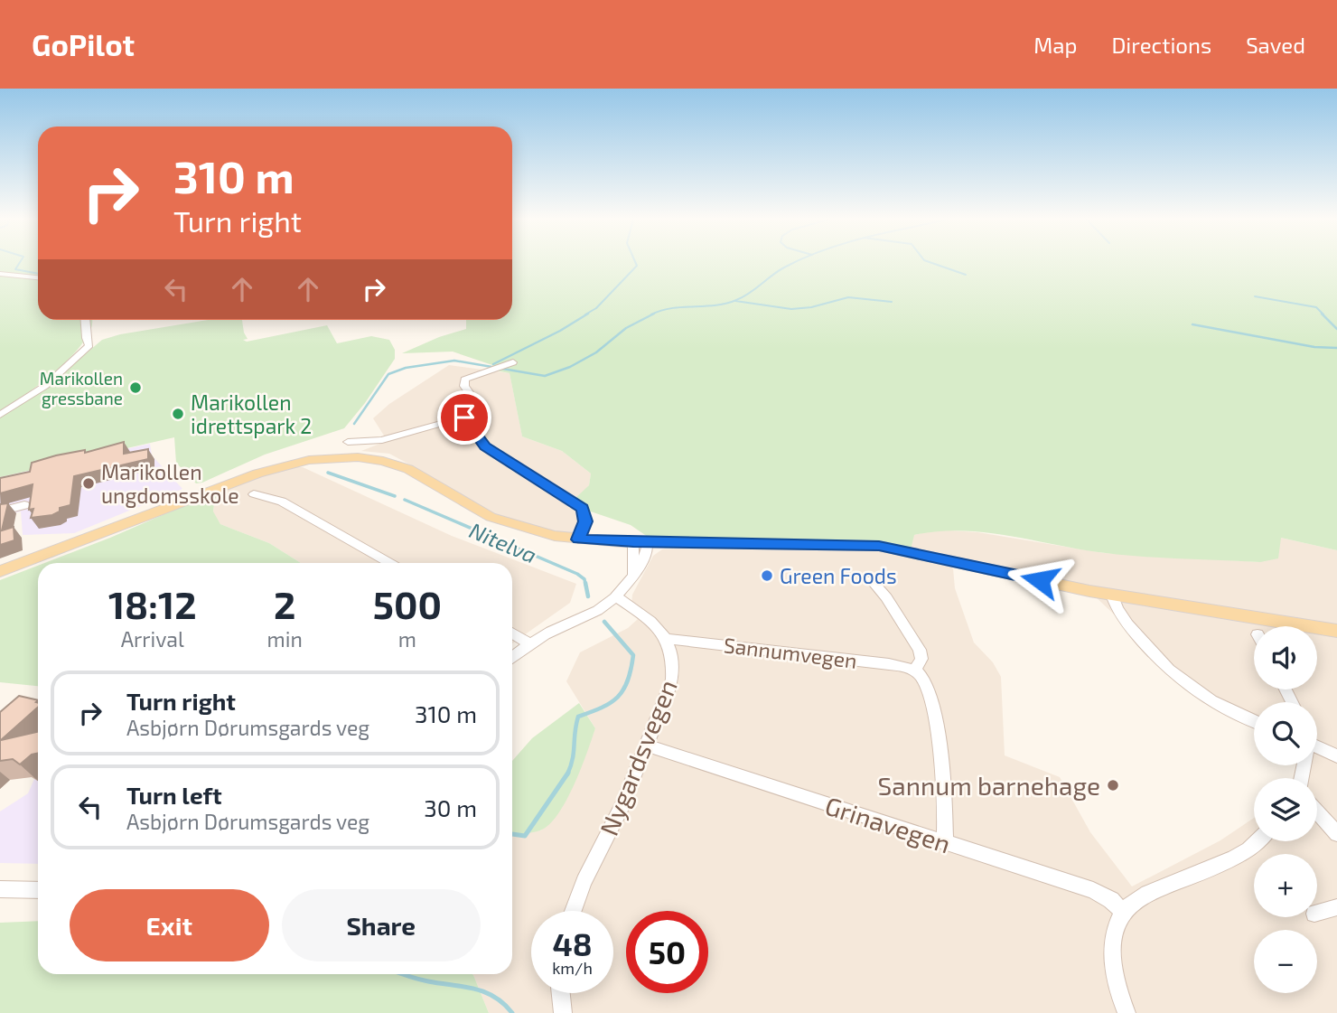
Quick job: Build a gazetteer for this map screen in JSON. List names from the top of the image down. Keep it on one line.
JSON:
{"streets":{"street":["Sannumvegen","Nygardsvegen","Grinavegen"]},"crossings":[["Sannumvegen","Nygardsvegen"],["Nygardsvegen","Grinavegen"]],"water":["Nitelva"],"places":["Marikollen gressbane","Marikollen idrettspark 2","Marikollen ungdomsskole","Green Foods","Sannum barnehage"],"page":{"header":"GoPilot","nav":["Map","Directions","Saved"],"turn":["310 m","Turn right"],"eta":["18:12","Arrival","2","min","500","m"],"map_buttons":["+","−"],"list":[{"name":"Turn right","note":"Asbjørn Dørumsgards veg","value":"310 m"},{"name":"Turn left","note":"Asbjørn Dørumsgards veg","value":"30 m"}],"buttons":["Exit","Share"],"speed":"48 km/h","limit":"50"}}
